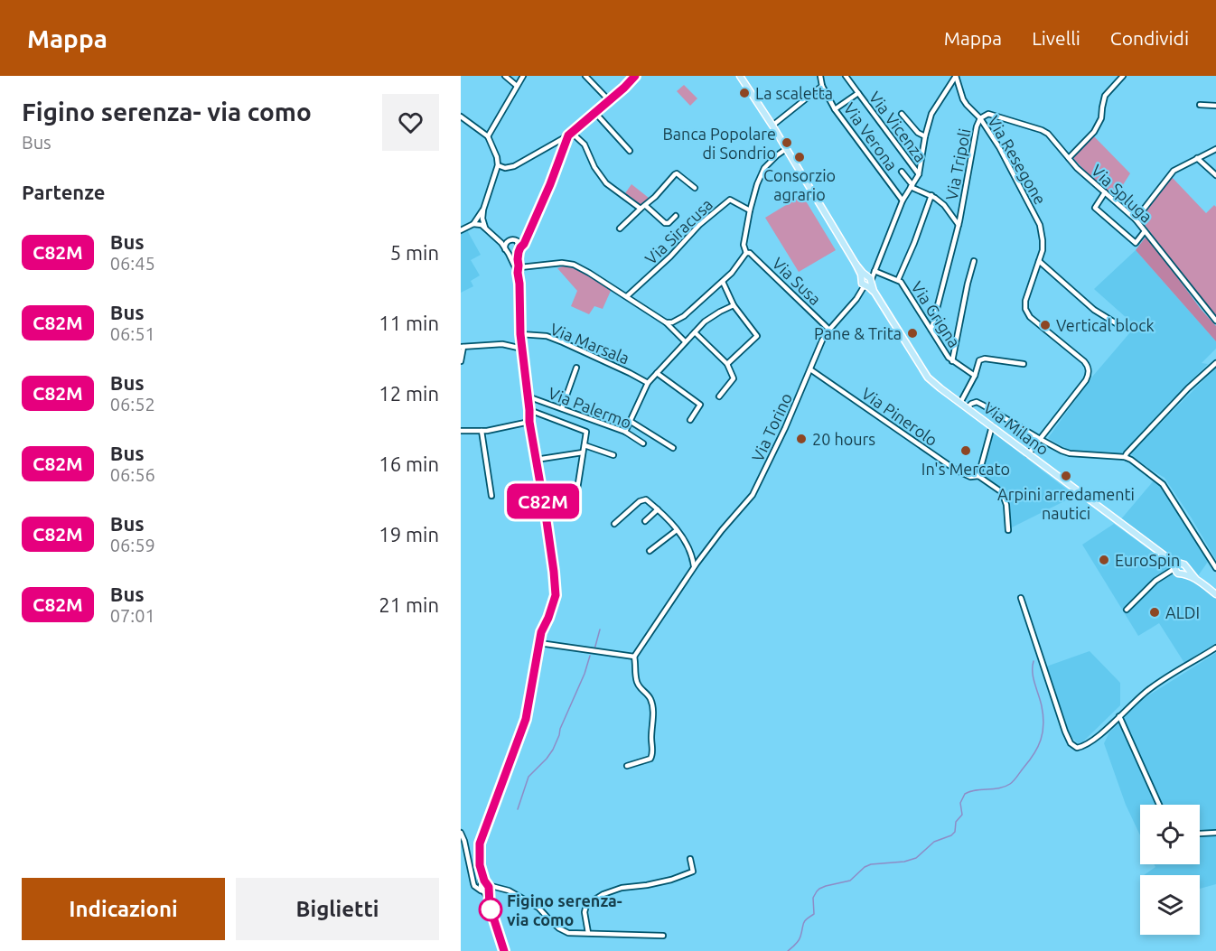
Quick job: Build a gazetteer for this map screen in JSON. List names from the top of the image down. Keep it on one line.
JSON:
{"streets":{"main road":["Via Milano"],"street":["Via Vicenza","Via Verona","Via Resegone","Via Tripoli","Via Spluga","Via Siracusa","Via Susa","Via Grigna","Via Marsala","Via Palermo","Via Pinerolo","Via Torino"]},"crossings":[["Via Vicenza","Via Torino"],["Via Verona","Via Torino"],["Via Resegone","Via Tripoli"],["Via Tripoli","Via Spluga"],["Via Tripoli","Via Grigna"],["Via Susa","Via Torino"],["Via Grigna","Via Torino"],["Via Pinerolo","Via Torino"],["Via Torino","Via Milano"]],"places":["La scaletta","Banca Popolare di Sondrio","Consorzio agrario","Vertical block","Pane & Trita","20 hours","In's Mercato","Arpini arredamenti nautici","EuroSpin","ALDI","Figino serenza- via como"],"lines":["bus line C82M"],"page":{"header":"Mappa","nav":["Mappa","Livelli","Condividi"],"heading":[["Figino serenza- via como","Bus"],"Partenze"],"on_map":"C82M","list":[{"mark":"C82M","name":"Bus","note":"06:45","value":"5 min"},{"mark":"C82M","name":"Bus","note":"06:51","value":"11 min"},{"mark":"C82M","name":"Bus","note":"06:52","value":"12 min"},{"mark":"C82M","name":"Bus","note":"06:56","value":"16 min"},{"mark":"C82M","name":"Bus","note":"06:59","value":"19 min"},{"mark":"C82M","name":"Bus","note":"07:01","value":"21 min"}],"buttons":["Indicazioni","Biglietti"]}}
